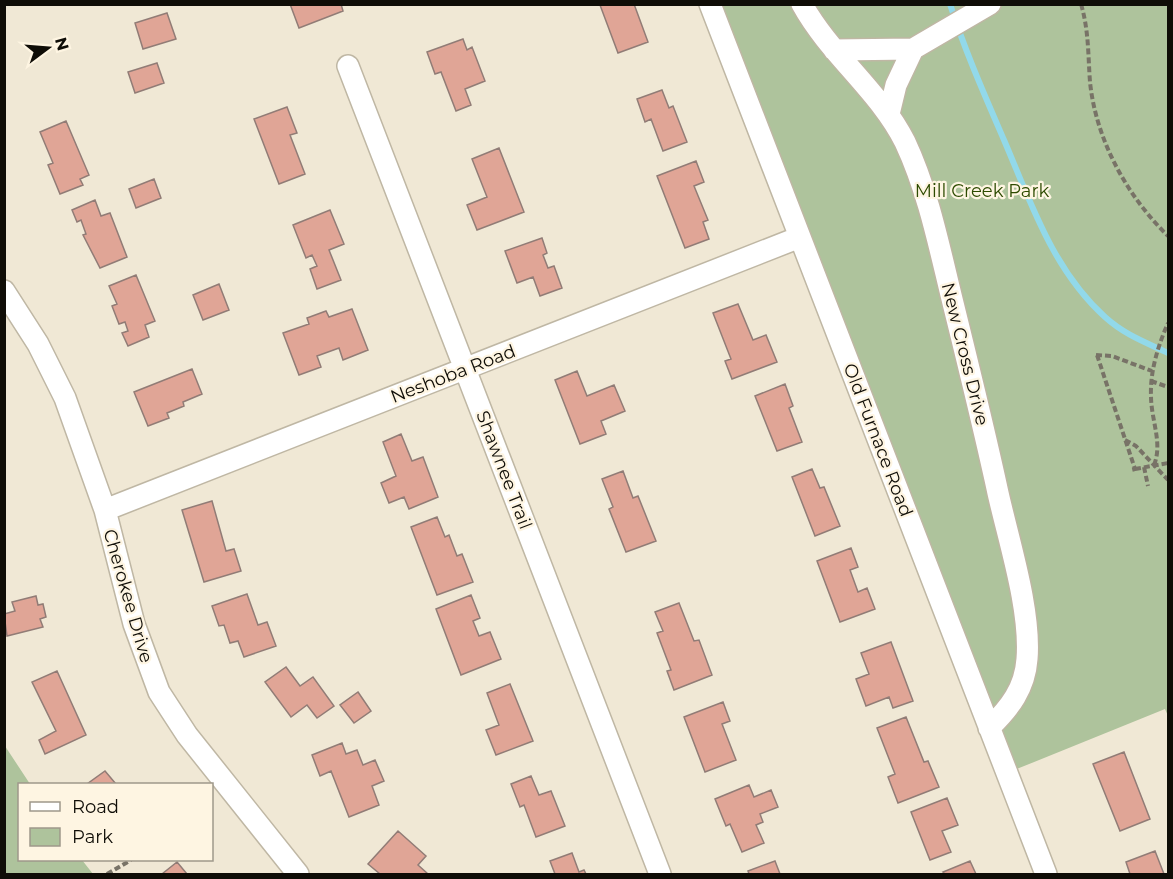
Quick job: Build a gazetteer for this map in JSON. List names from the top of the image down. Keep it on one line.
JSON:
{"streets":{"street":["New Cross Drive","Neshoba Road","Old Furnace Road","Shawnee Trail","Cherokee Drive"]},"crossings":[["New Cross Drive","Old Furnace Road"],["Neshoba Road","Old Furnace Road"],["Neshoba Road","Shawnee Trail"],["Neshoba Road","Cherokee Drive"]],"parks":["Mill Creek Park"],"legend":["Road","Park"],"north":"right"}
